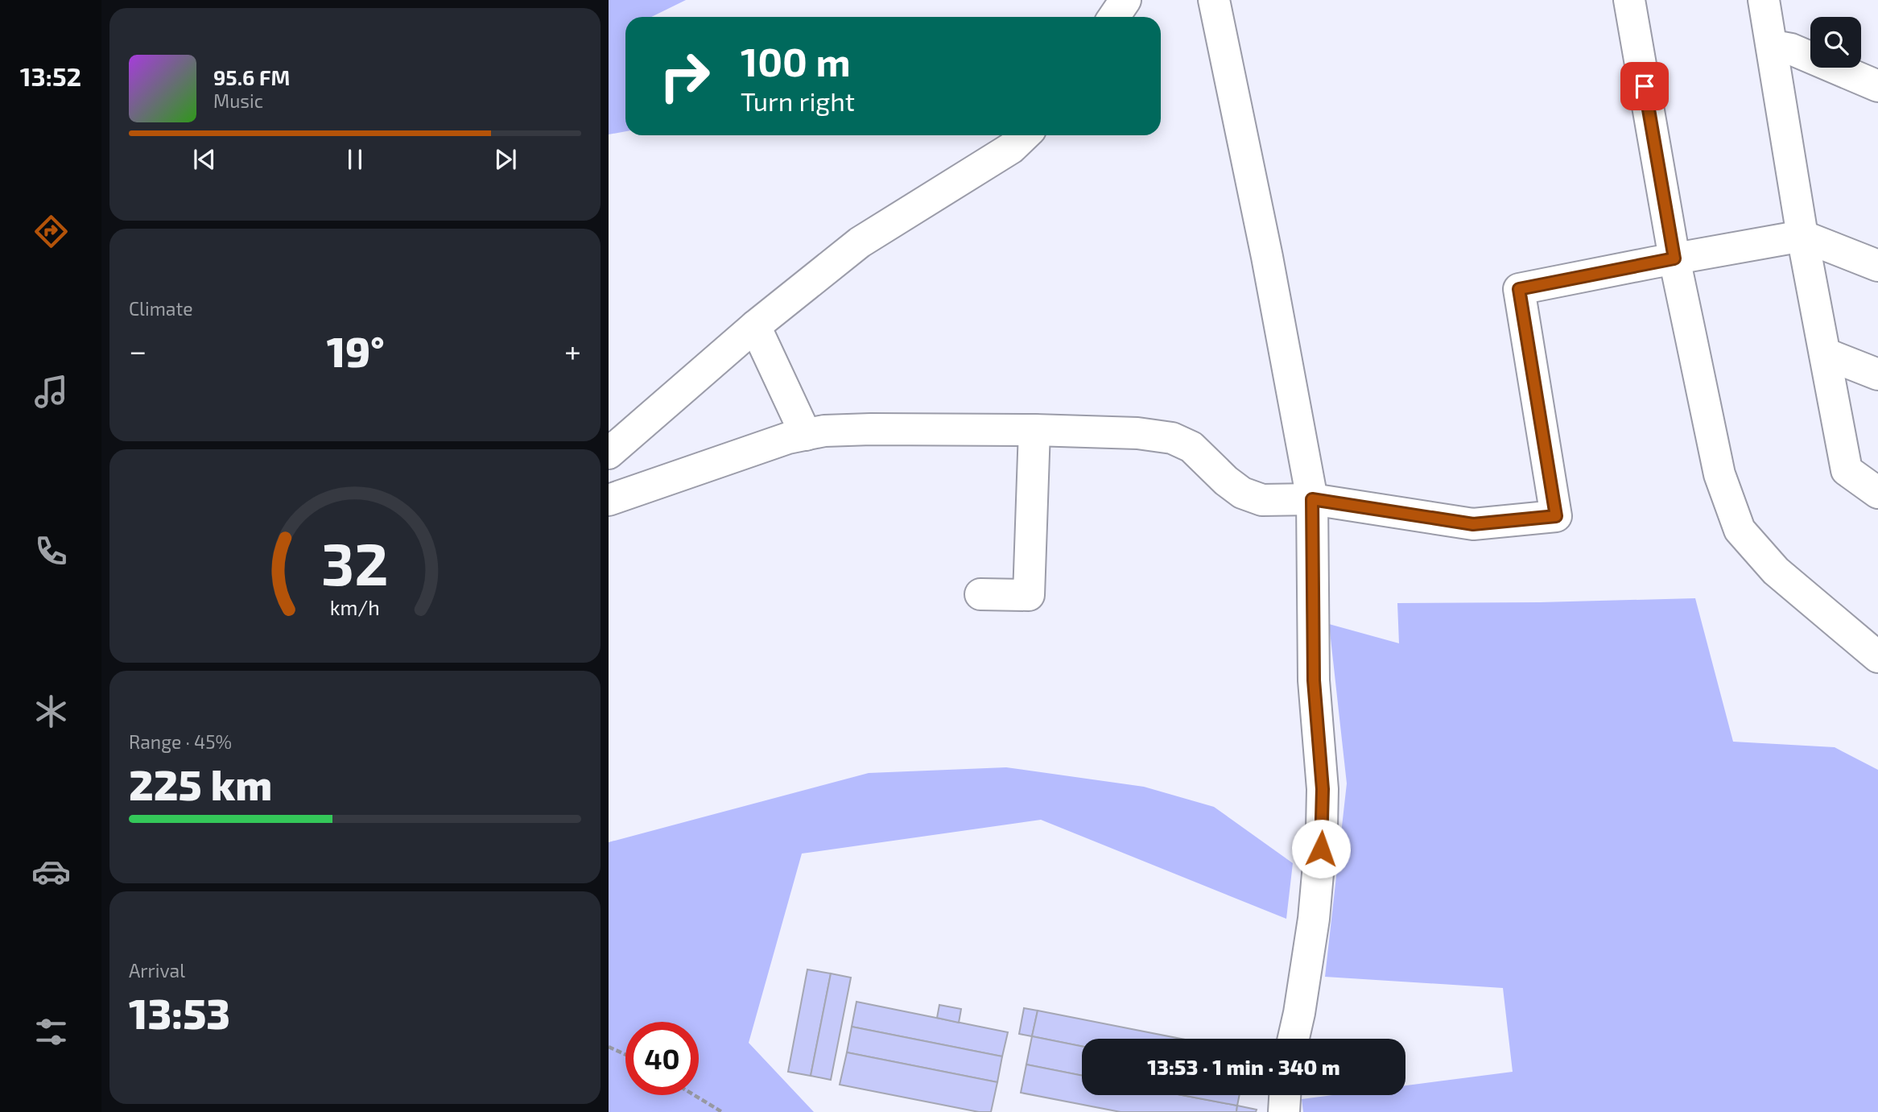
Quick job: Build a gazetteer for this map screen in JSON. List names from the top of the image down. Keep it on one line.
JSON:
{"page":{"tabs":"13:52","turn":["100 m","Turn right"],"song":["95.6 FM","Music"],"tile":["Climate",["Range · 45%","225 km"],["Arrival","13:53"]],"heat":["−","19°","+"],"limit":"40","trip":"13:53 · 1 min · 340 m","gauge":["32","km/h"]}}
